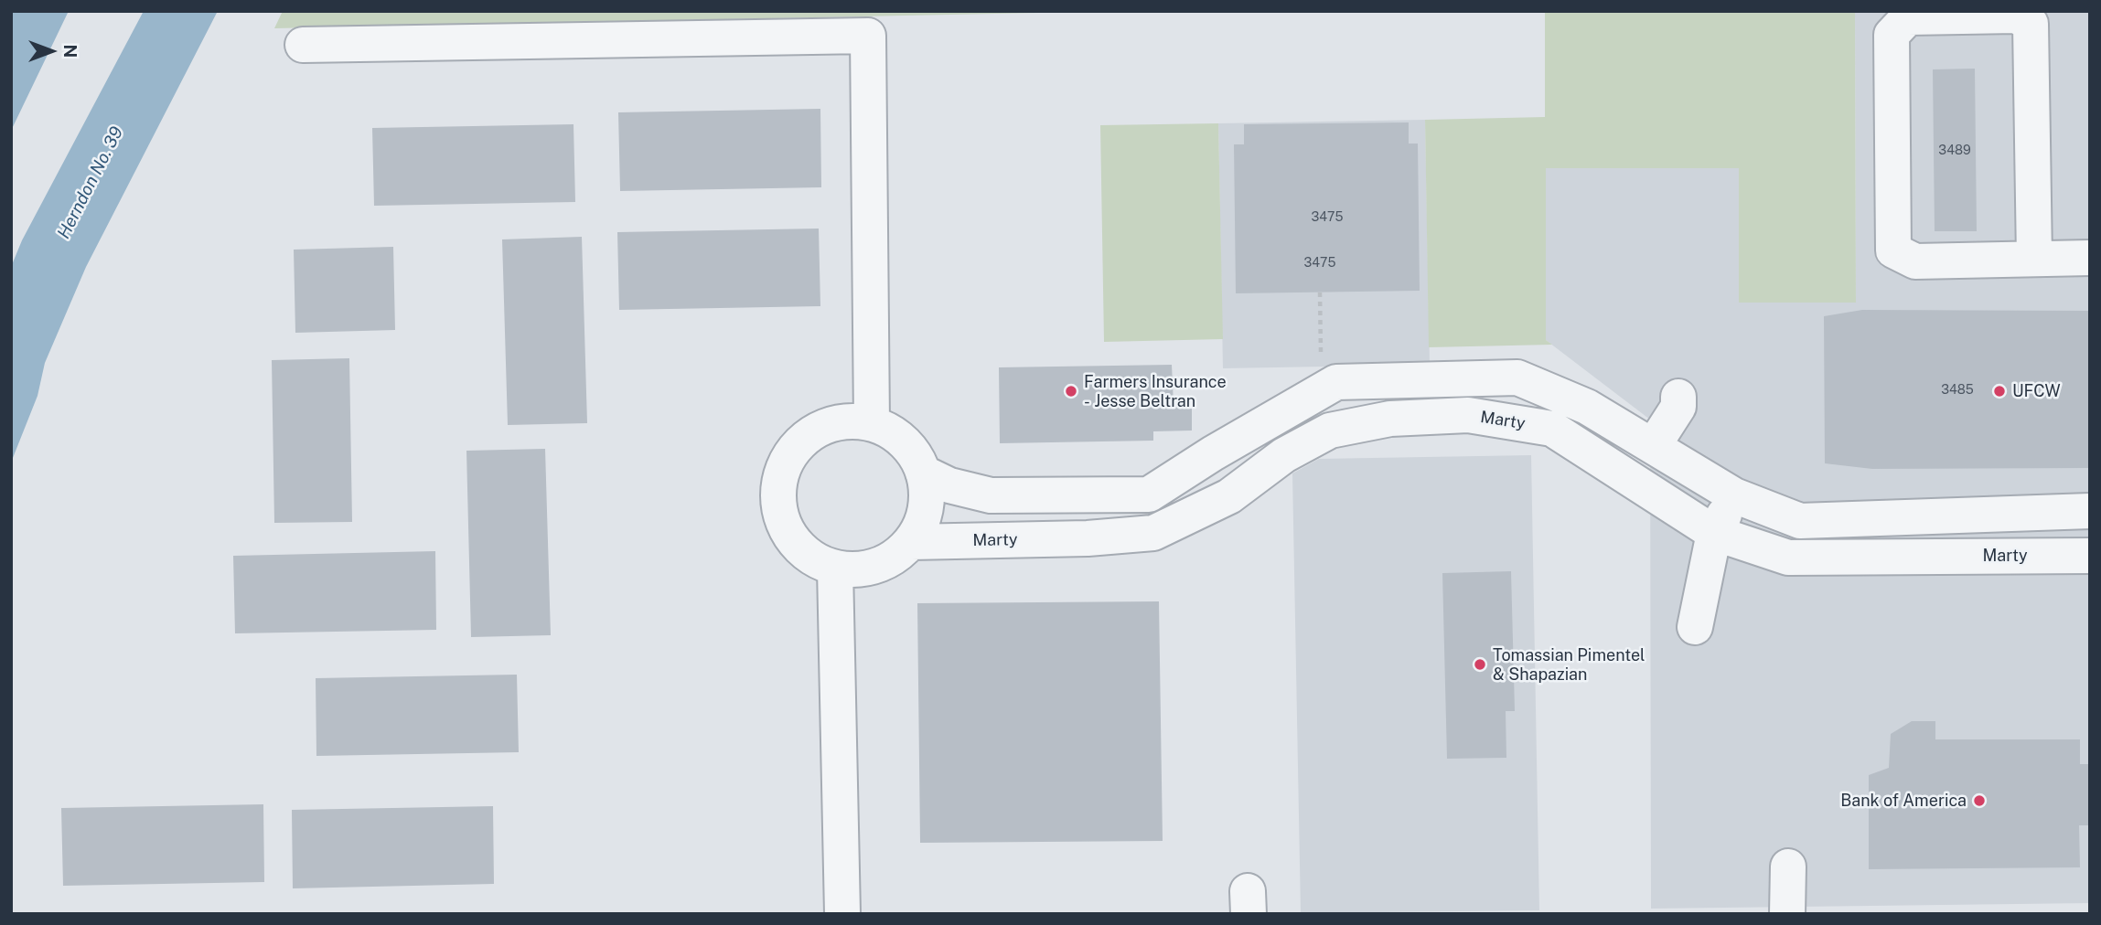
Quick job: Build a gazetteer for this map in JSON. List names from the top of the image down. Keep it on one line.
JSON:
{"streets":{"lane":["Marty"]},"water":["Herndon No. 39"],"places":["Farmers Insurance - Jesse Beltran","UFCW","Tomassian Pimentel & Shapazian","Bank of America"],"house_numbers":["3489","3475","3475","3485"],"north":"right"}
